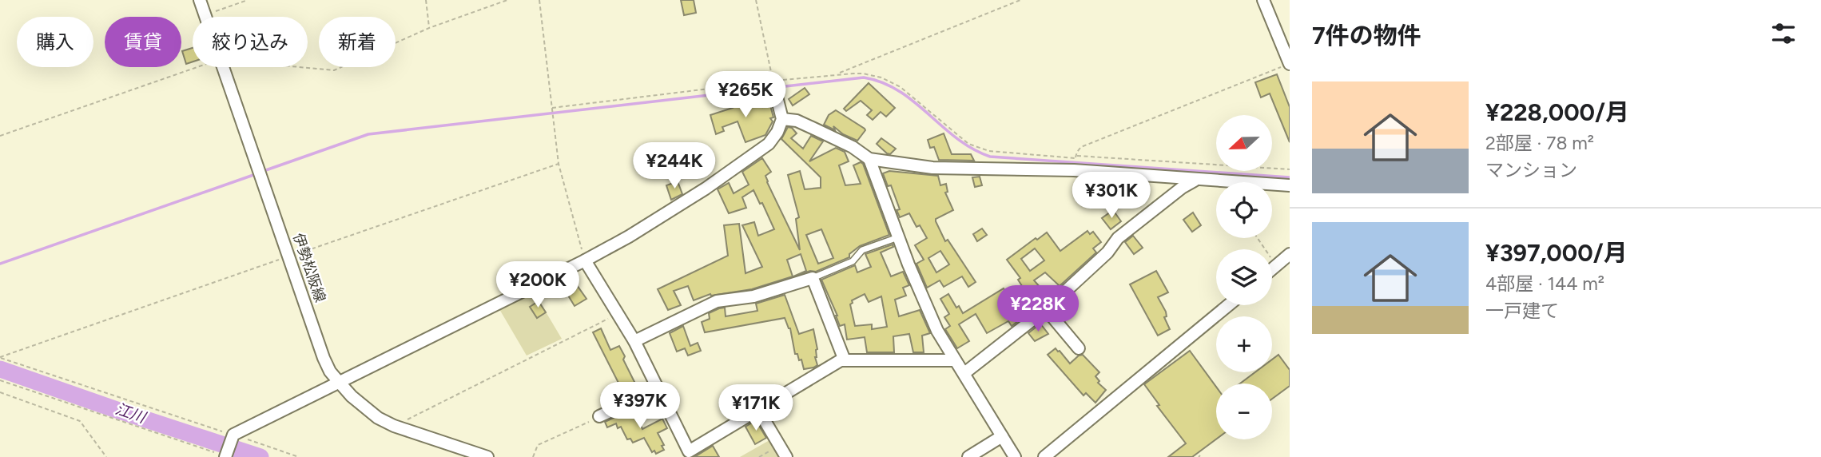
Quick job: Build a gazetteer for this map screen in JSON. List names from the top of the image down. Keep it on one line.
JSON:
{"streets":{"street":["伊勢松阪線"]},"water":["江川"],"north":"left","page":{"heading":"7件の物件","chip":["購入","賃貸","絞り込み","新着"],"list":[{"name":"¥228,000/月","note":"2部屋 · 78 m² · マンション"},{"name":"¥397,000/月","note":"4部屋 · 144 m² · 一戸建て"}],"price":["¥265K","¥244K","¥301K","¥200K","¥228K","¥397K","¥171K"],"map_buttons":["+","−"]}}
